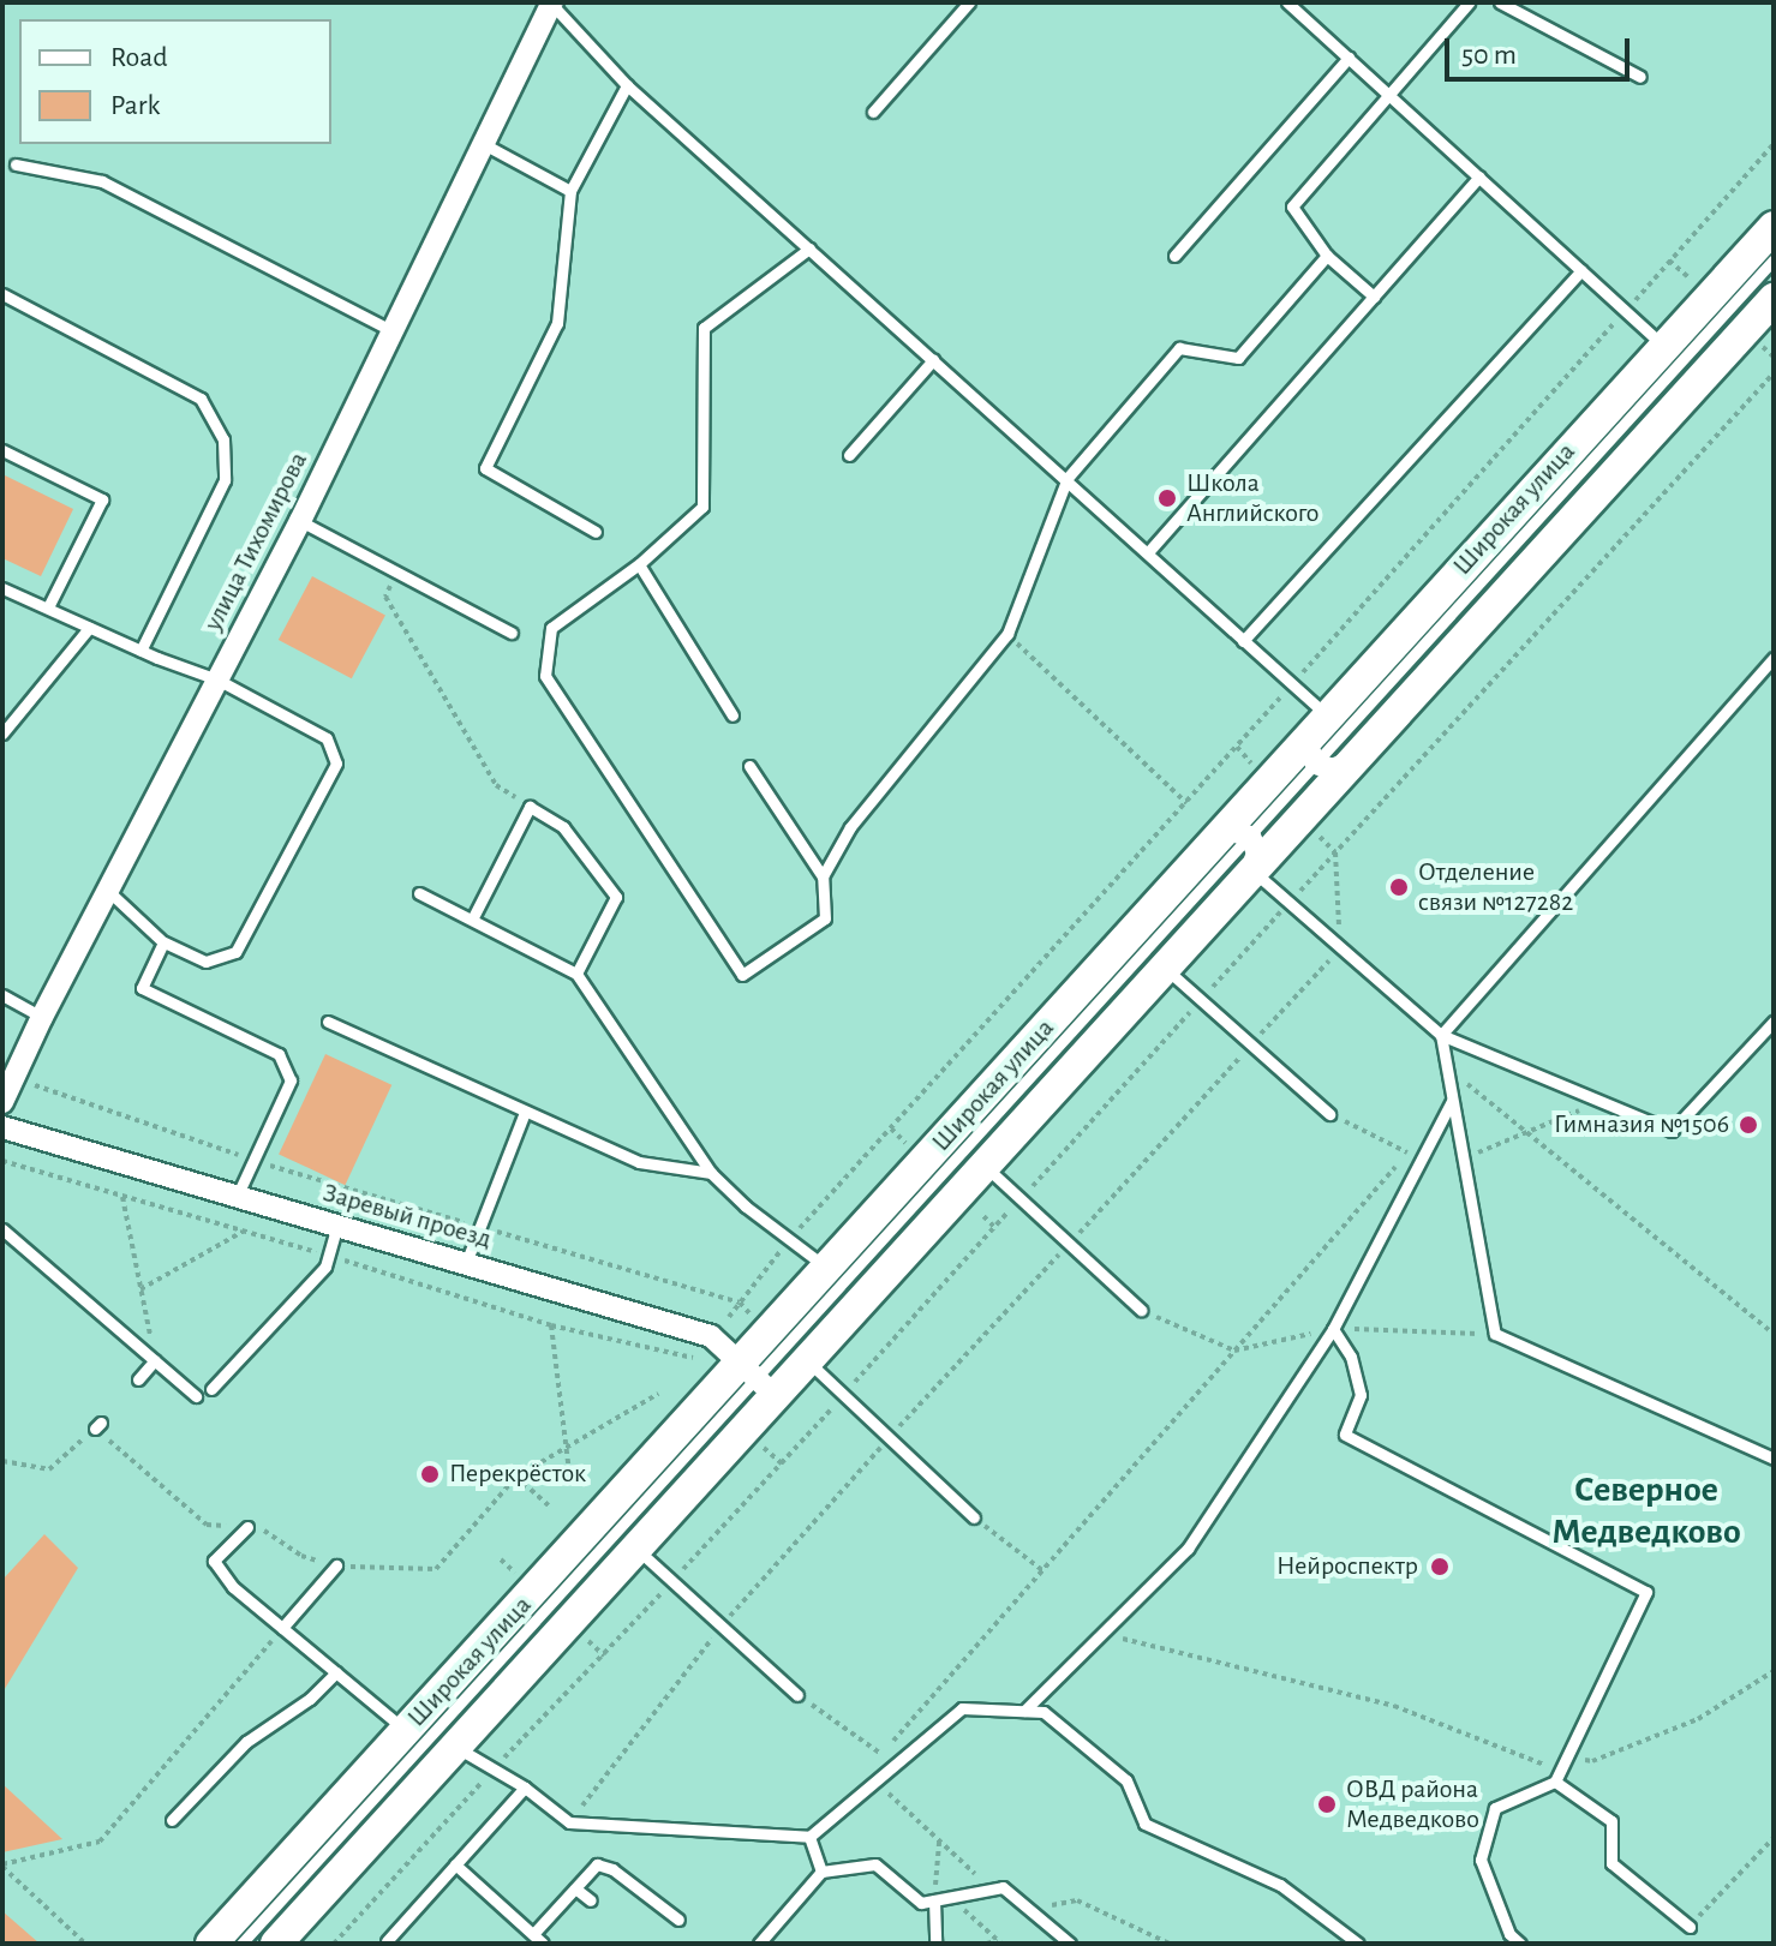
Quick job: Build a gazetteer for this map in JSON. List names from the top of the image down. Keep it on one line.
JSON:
{"streets":{"main road":["Широкая улица"],"street":["улица Тихомирова","Заревый проезд"]},"crossings":[["Широкая улица","Заревый проезд"]],"districts":["Северное Медведково"],"places":["Школа Английского","Отделение связи №127282","Гимназия №1506","Перекрёсток","Нейроcпектр","ОВД района Медведково"],"legend":["Road","Park"],"scale_bar":"50 m"}
